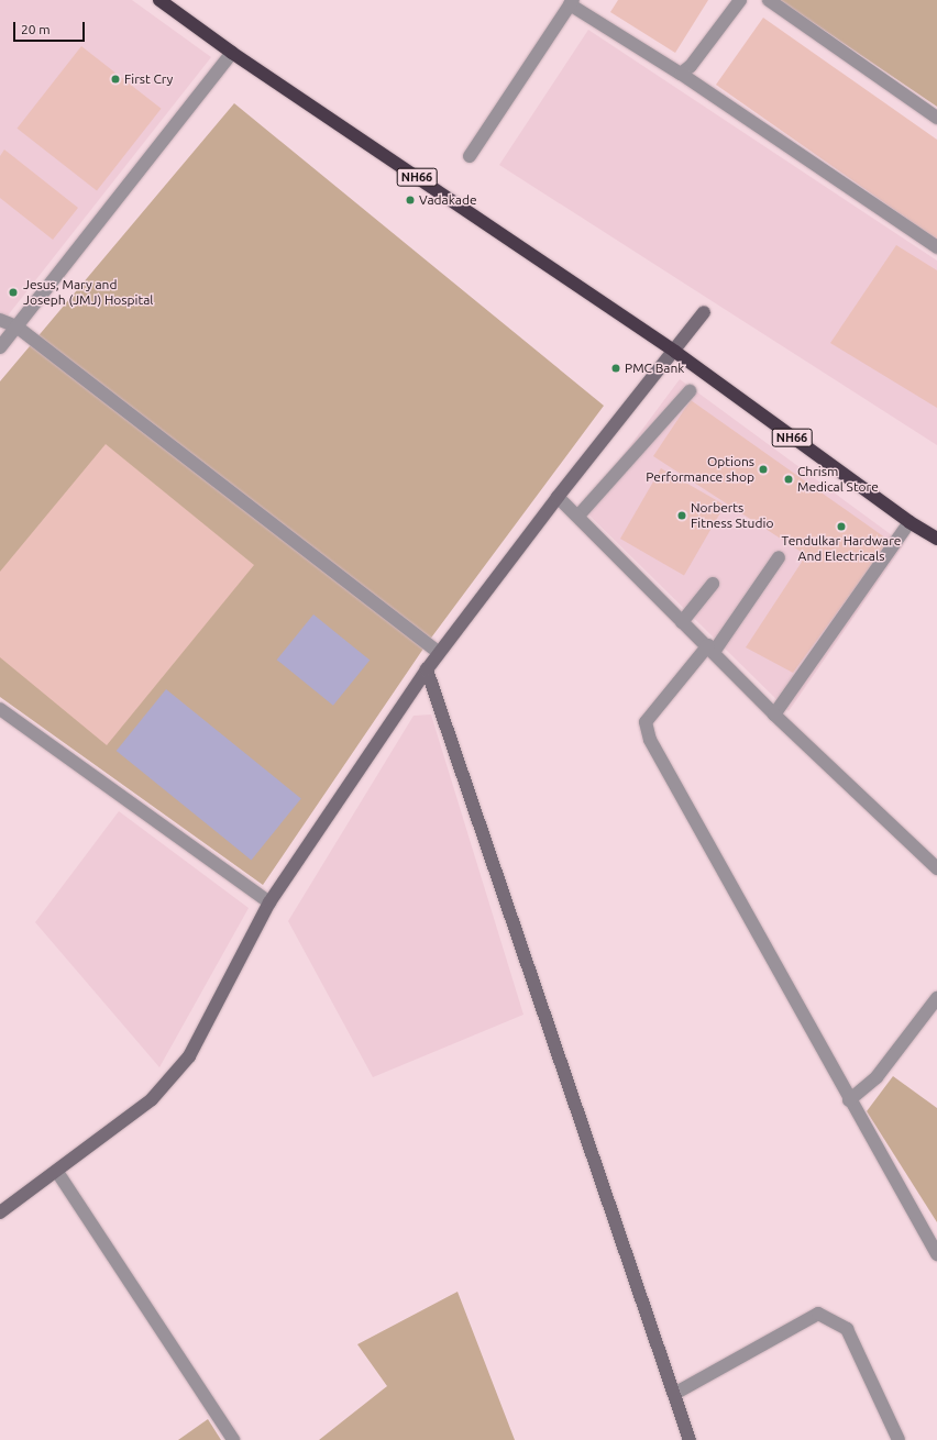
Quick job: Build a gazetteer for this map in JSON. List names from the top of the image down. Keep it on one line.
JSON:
{"streets":{"highway":["NH66"]},"places":["First Cry","Vadakade","Jesus, Mary and Joseph (JMJ) Hospital","PMC Bank","Options Performance shop","Chrism Medical Store","Norberts Fitness Studio","Tendulkar Hardware And Electricals"],"scale_bar":"20 m"}
